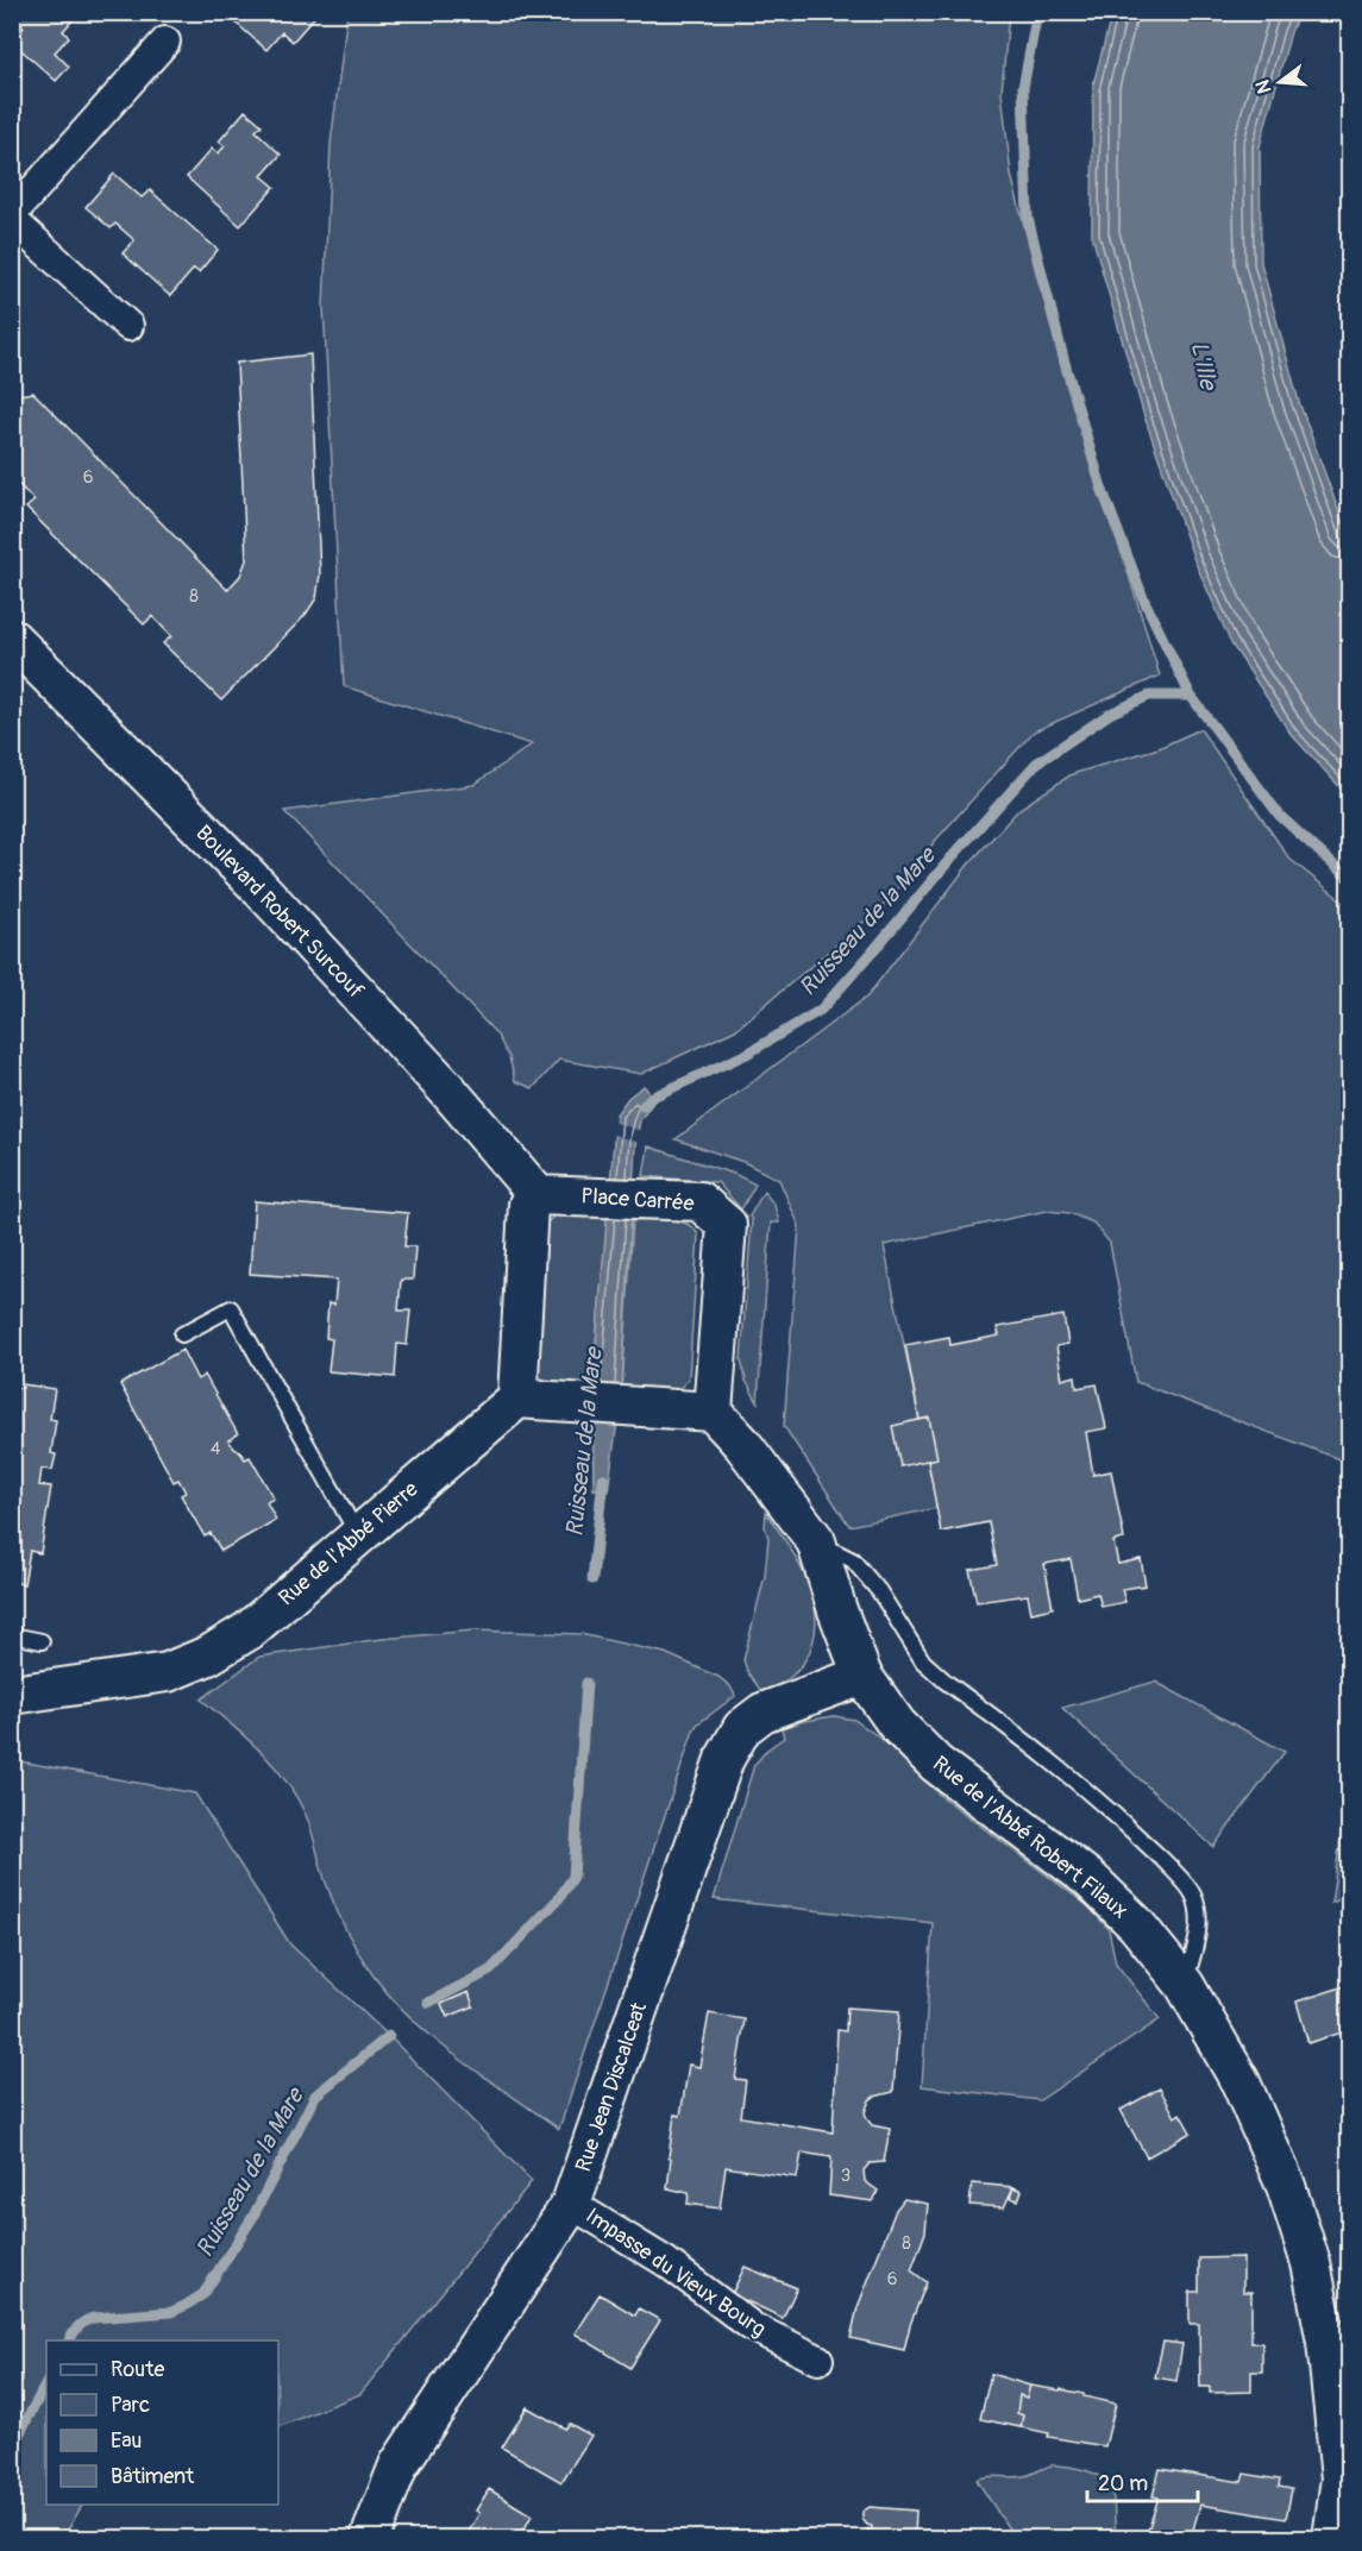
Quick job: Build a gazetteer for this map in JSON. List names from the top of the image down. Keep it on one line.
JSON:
{"streets":{"street":["Boulevard Robert Surcouf","Place Carrée","Rue de l'Abbé Pierre","Rue de l'Abbé Robert Filaux","Rue Jean Discalceat","Impasse du Vieux Bourg"]},"crossings":[["Boulevard Robert Surcouf","Place Carrée"],["Place Carrée","Rue de l'Abbé Robert Filaux"],["Rue de l'Abbé Robert Filaux","Rue Jean Discalceat"],["Rue Jean Discalceat","Impasse du Vieux Bourg"]],"water":["L'Ille","Ruisseau de la Mare"],"house_numbers":["6","8","4","3","8","6"],"legend":["Route","Parc","Eau","Bâtiment"],"scale_bar":"20 m","north":"left"}
